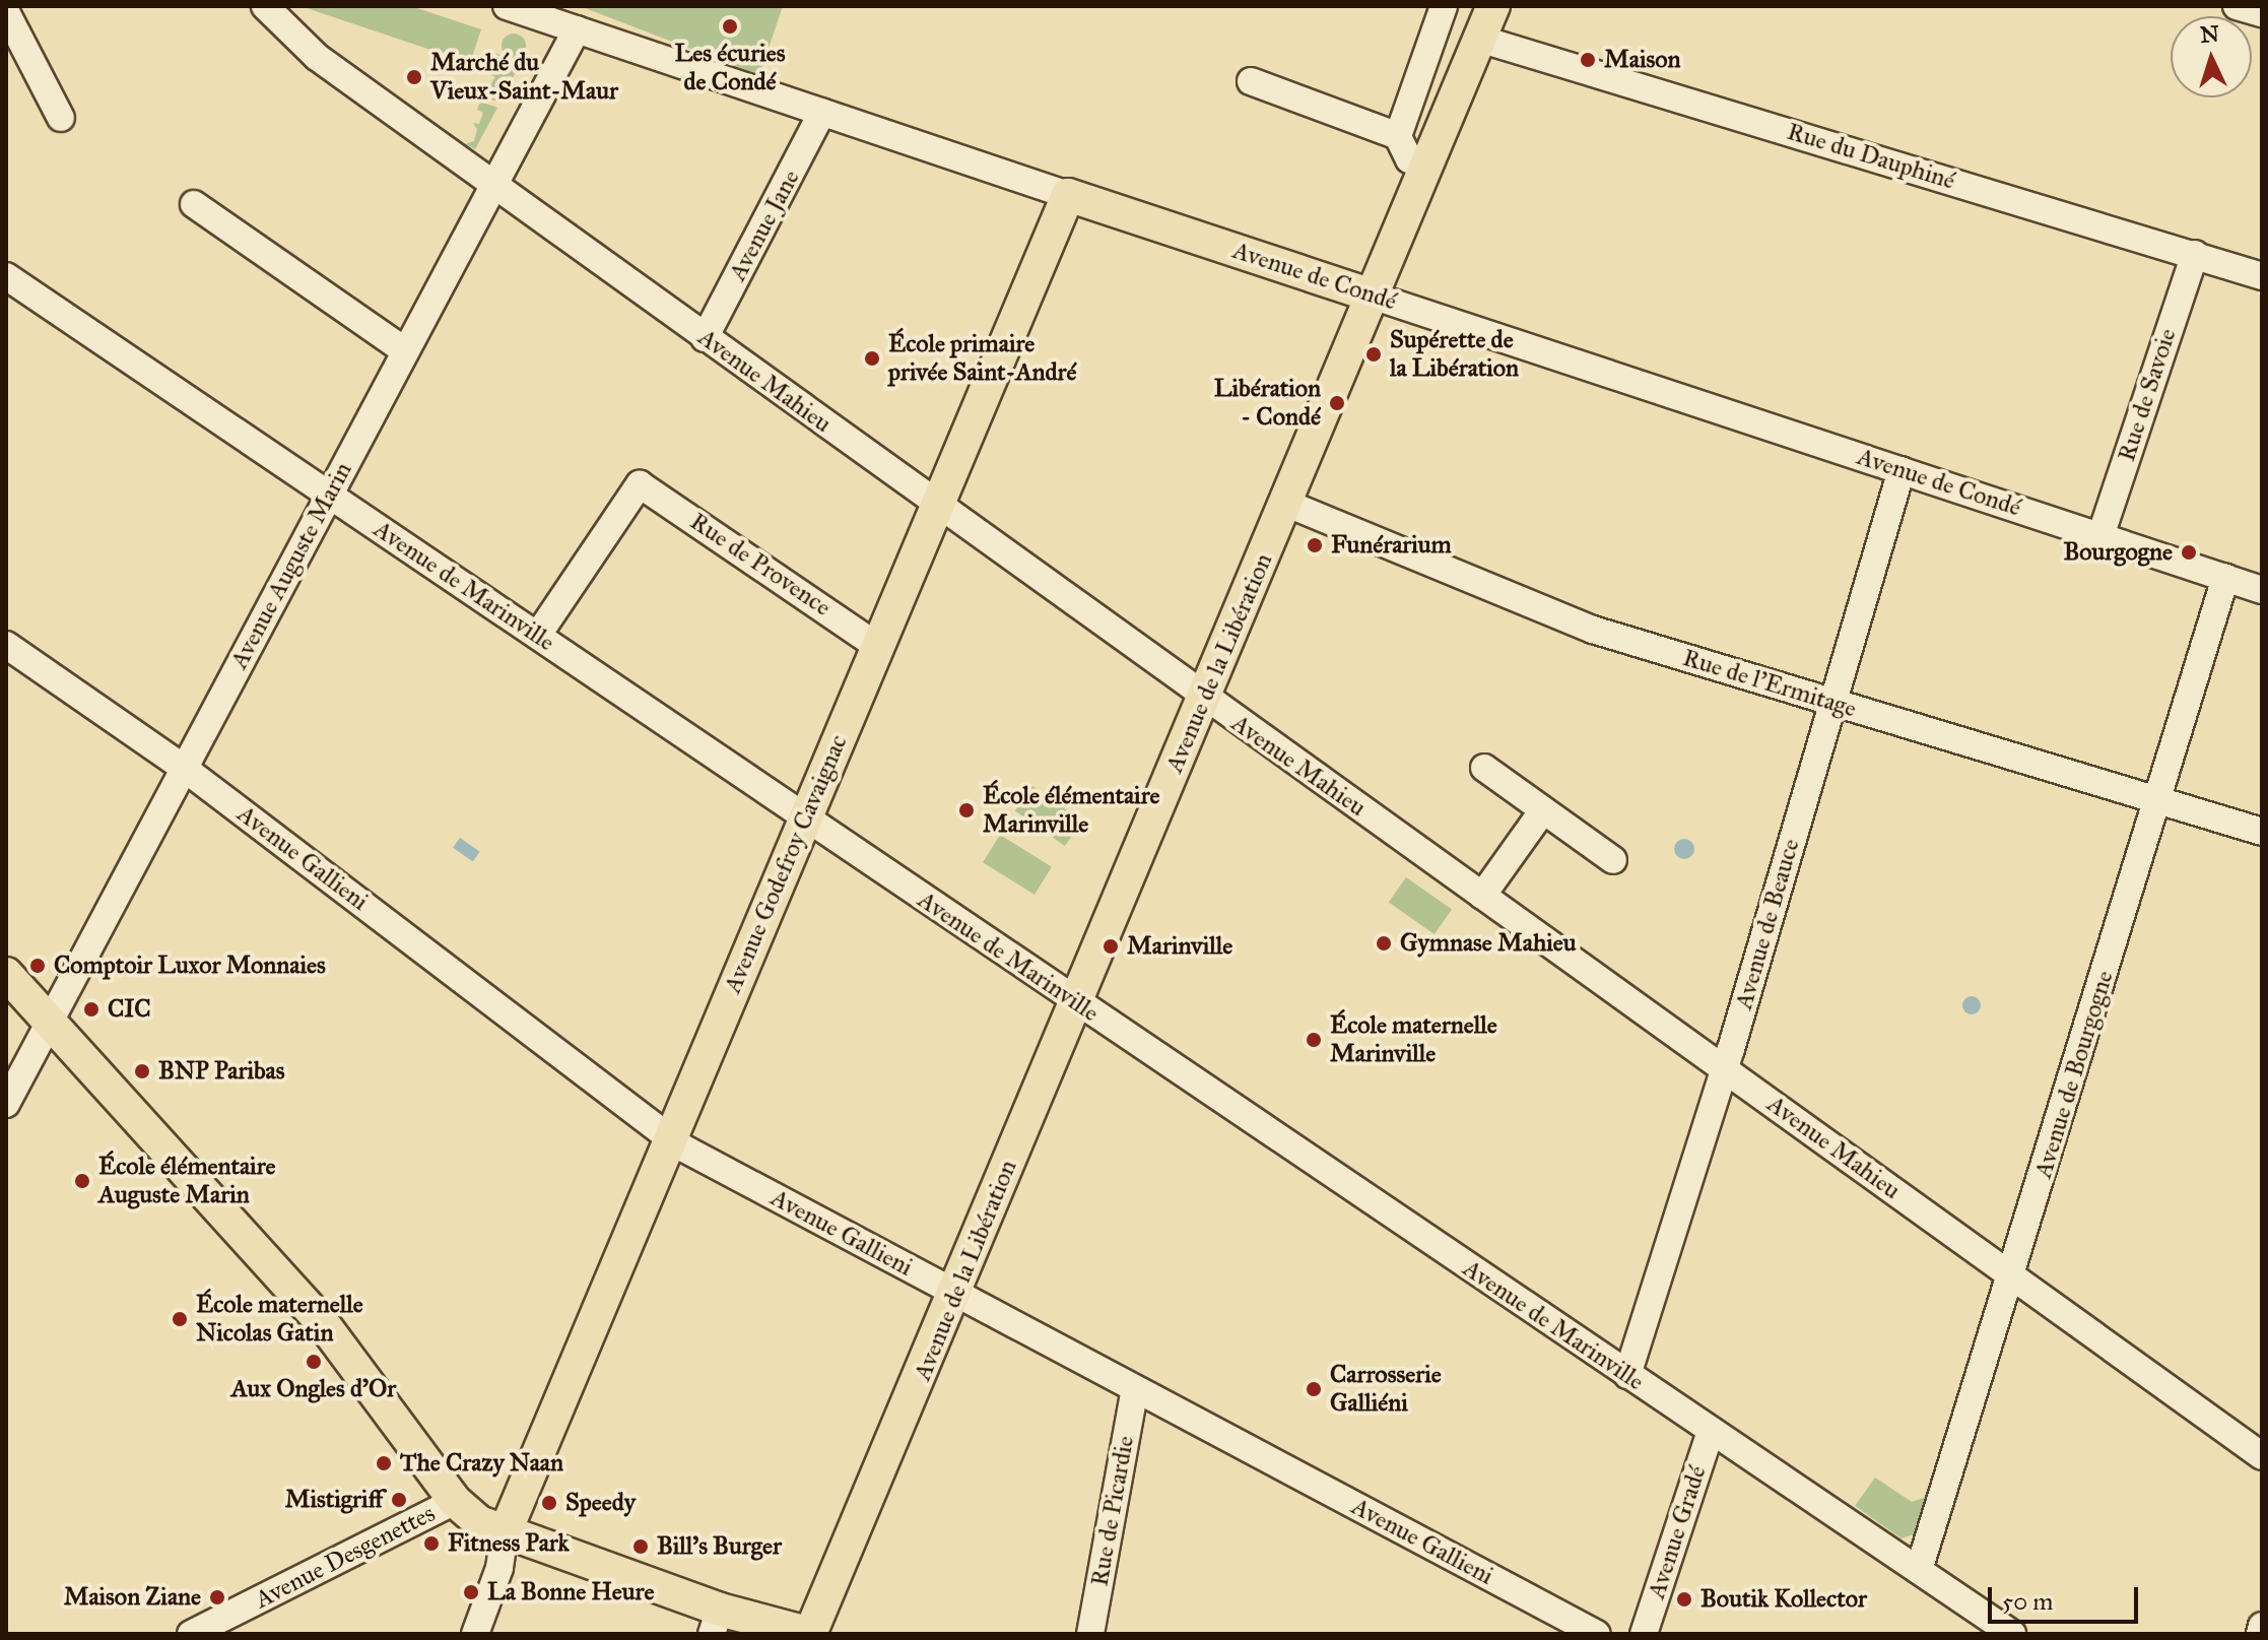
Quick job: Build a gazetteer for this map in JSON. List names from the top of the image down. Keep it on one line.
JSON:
{"streets":{"main road":["Avenue de Condé","Avenue de la Libération","Avenue Godefroy Cavaignac"],"street":["Rue du Dauphiné","Avenue Jane","Avenue Mahieu","Rue de Savoie","Rue de Provence","Avenue Auguste Marin","Avenue de Marinville","Rue de l'Ermitage","Avenue Gallieni","Avenue de Beauce","Avenue de Bourgogne","Rue de Picardie","Avenue Gradé","Avenue Desgenettes"]},"crossings":[["Rue du Dauphiné","Rue de Savoie"],["Rue du Dauphiné","Avenue de la Libération"],["Avenue Jane","Avenue de Condé"],["Avenue Jane","Avenue Mahieu"],["Avenue de Condé","Rue de Savoie"],["Avenue de Condé","Avenue Auguste Marin"],["Avenue de Condé","Avenue de la Libération"],["Avenue de Condé","Avenue Godefroy Cavaignac"],["Avenue de Condé","Avenue de Beauce"],["Avenue de Condé","Avenue de Bourgogne"],["Avenue Mahieu","Avenue Auguste Marin"],["Avenue Mahieu","Avenue de la Libération"],["Avenue Mahieu","Avenue Godefroy Cavaignac"],["Avenue Mahieu","Avenue de Beauce"],["Avenue Mahieu","Avenue de Bourgogne"],["Rue de Provence","Avenue de Marinville"],["Rue de Provence","Avenue Godefroy Cavaignac"],["Avenue Auguste Marin","Avenue de Marinville"],["Avenue Auguste Marin","Avenue Gallieni"],["Avenue de Marinville","Avenue de la Libération"],["Avenue de Marinville","Avenue Godefroy Cavaignac"],["Avenue de Marinville","Avenue de Beauce"],["Avenue de Marinville","Avenue de Bourgogne"],["Avenue de Marinville","Avenue Gradé"],["Avenue de la Libération","Rue de l'Ermitage"],["Avenue de la Libération","Avenue Gallieni"],["Rue de l'Ermitage","Avenue de Beauce"],["Rue de l'Ermitage","Avenue de Bourgogne"],["Avenue Gallieni","Avenue Godefroy Cavaignac"],["Avenue Gallieni","Rue de Picardie"]],"places":["Les écuries de Condé","Maison","Marché du Vieux-Saint-Maur","Supérette de la Libération","École primaire privée Saint-André","Libération - Condé","Funérarium","Bourgogne","École élémentaire Marinville","Gymnase Mahieu","Marinville","Comptoir Luxor Monnaies","CIC","École maternelle Marinville","BNP Paribas","École élémentaire Auguste Marin","École maternelle Nicolas Gatin","Aux Ongles d'Or","Carrosserie Galliéni","The Crazy Naan","Mistigriff","Speedy","Fitness Park","Bill's Burger","La Bonne Heure","Maison Ziane","Boutik Kollector"],"scale_bar":"50 m","north":"top"}
